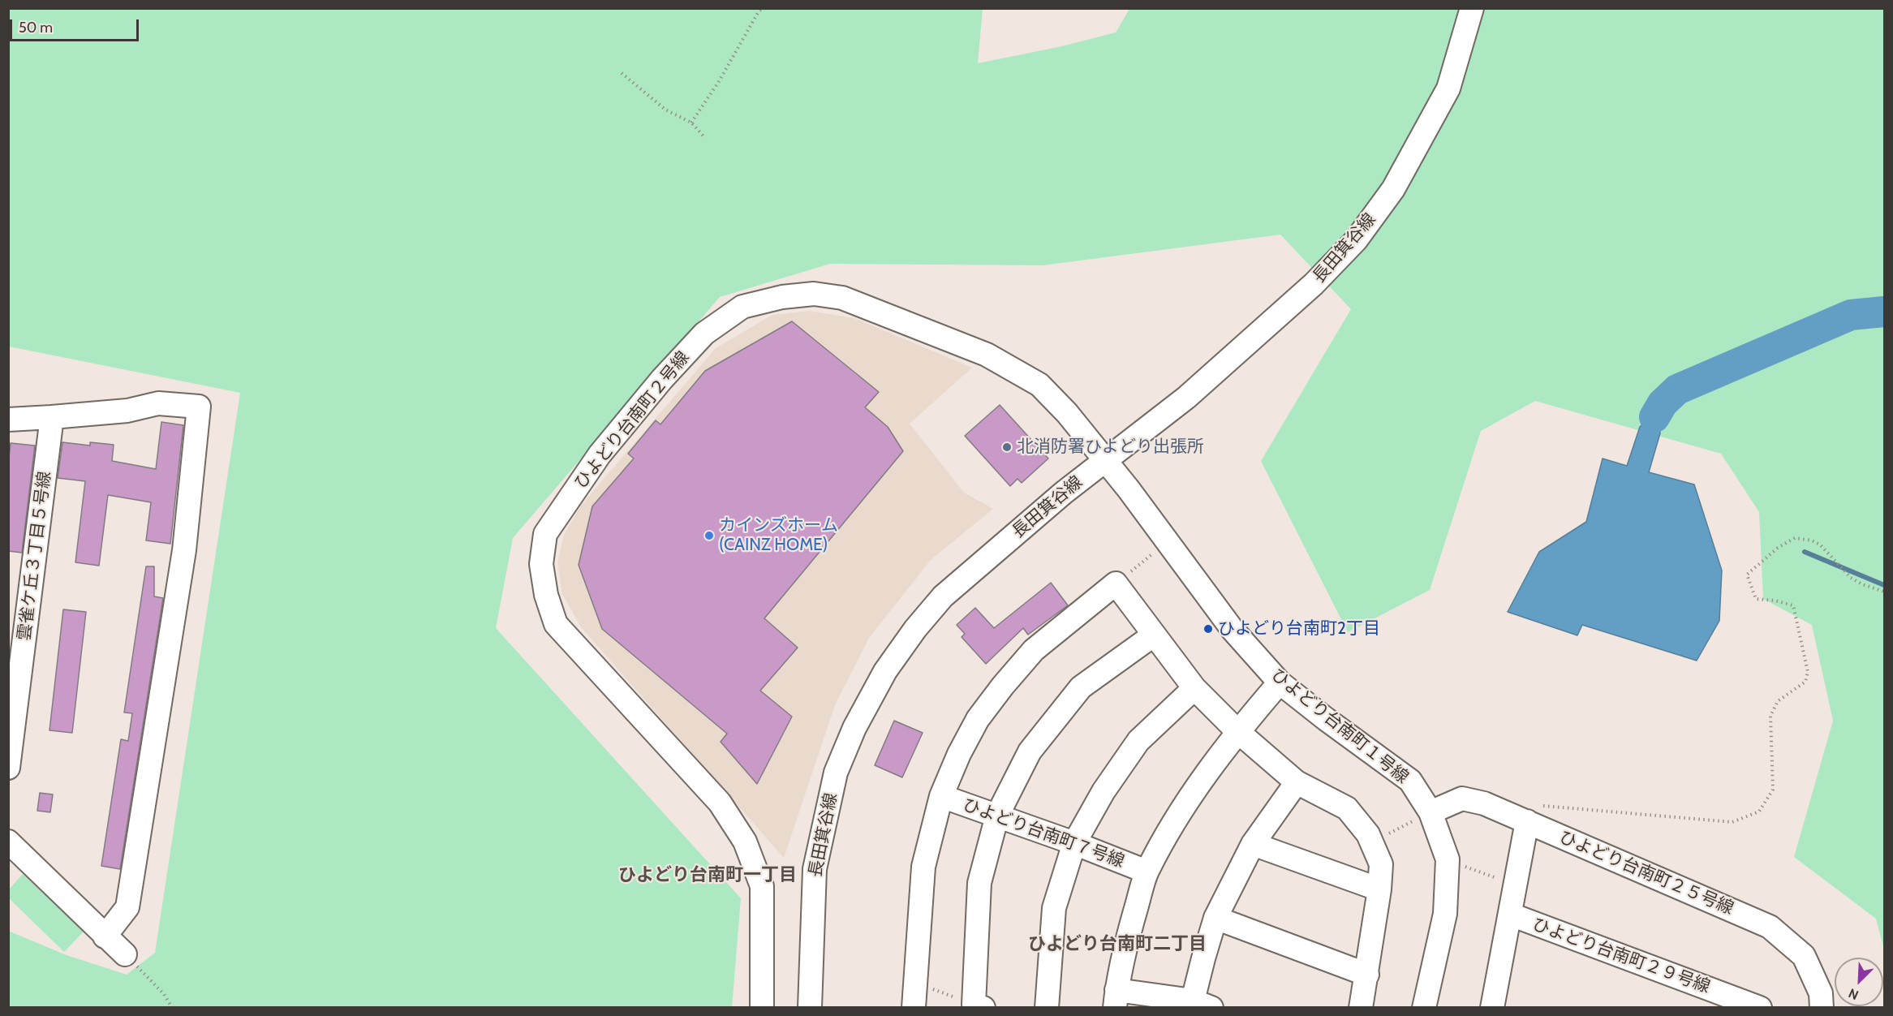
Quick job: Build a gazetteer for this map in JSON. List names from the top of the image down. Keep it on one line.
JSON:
{"streets":{"street":["長田箕谷線","ひよどり台南町２号線","雲雀ケ丘３丁目５号線","ひよどり台南町１号線","ひよどり台南町７号線","ひよどり台南町２５号線","ひよどり台南町２９号線"]},"crossings":[["長田箕谷線","ひよどり台南町２号線"],["長田箕谷線","ひよどり台南町１号線"],["ひよどり台南町２号線","ひよどり台南町１号線"],["ひよどり台南町１号線","ひよどり台南町２５号線"]],"districts":["ひよどり台南町一丁目","ひよどり台南町二丁目"],"places":["北消防署ひよどり出張所","カインズホーム (CAINZ HOME)","ひよどり台南町2丁目"],"scale_bar":"50 m","north":"bottom left"}
